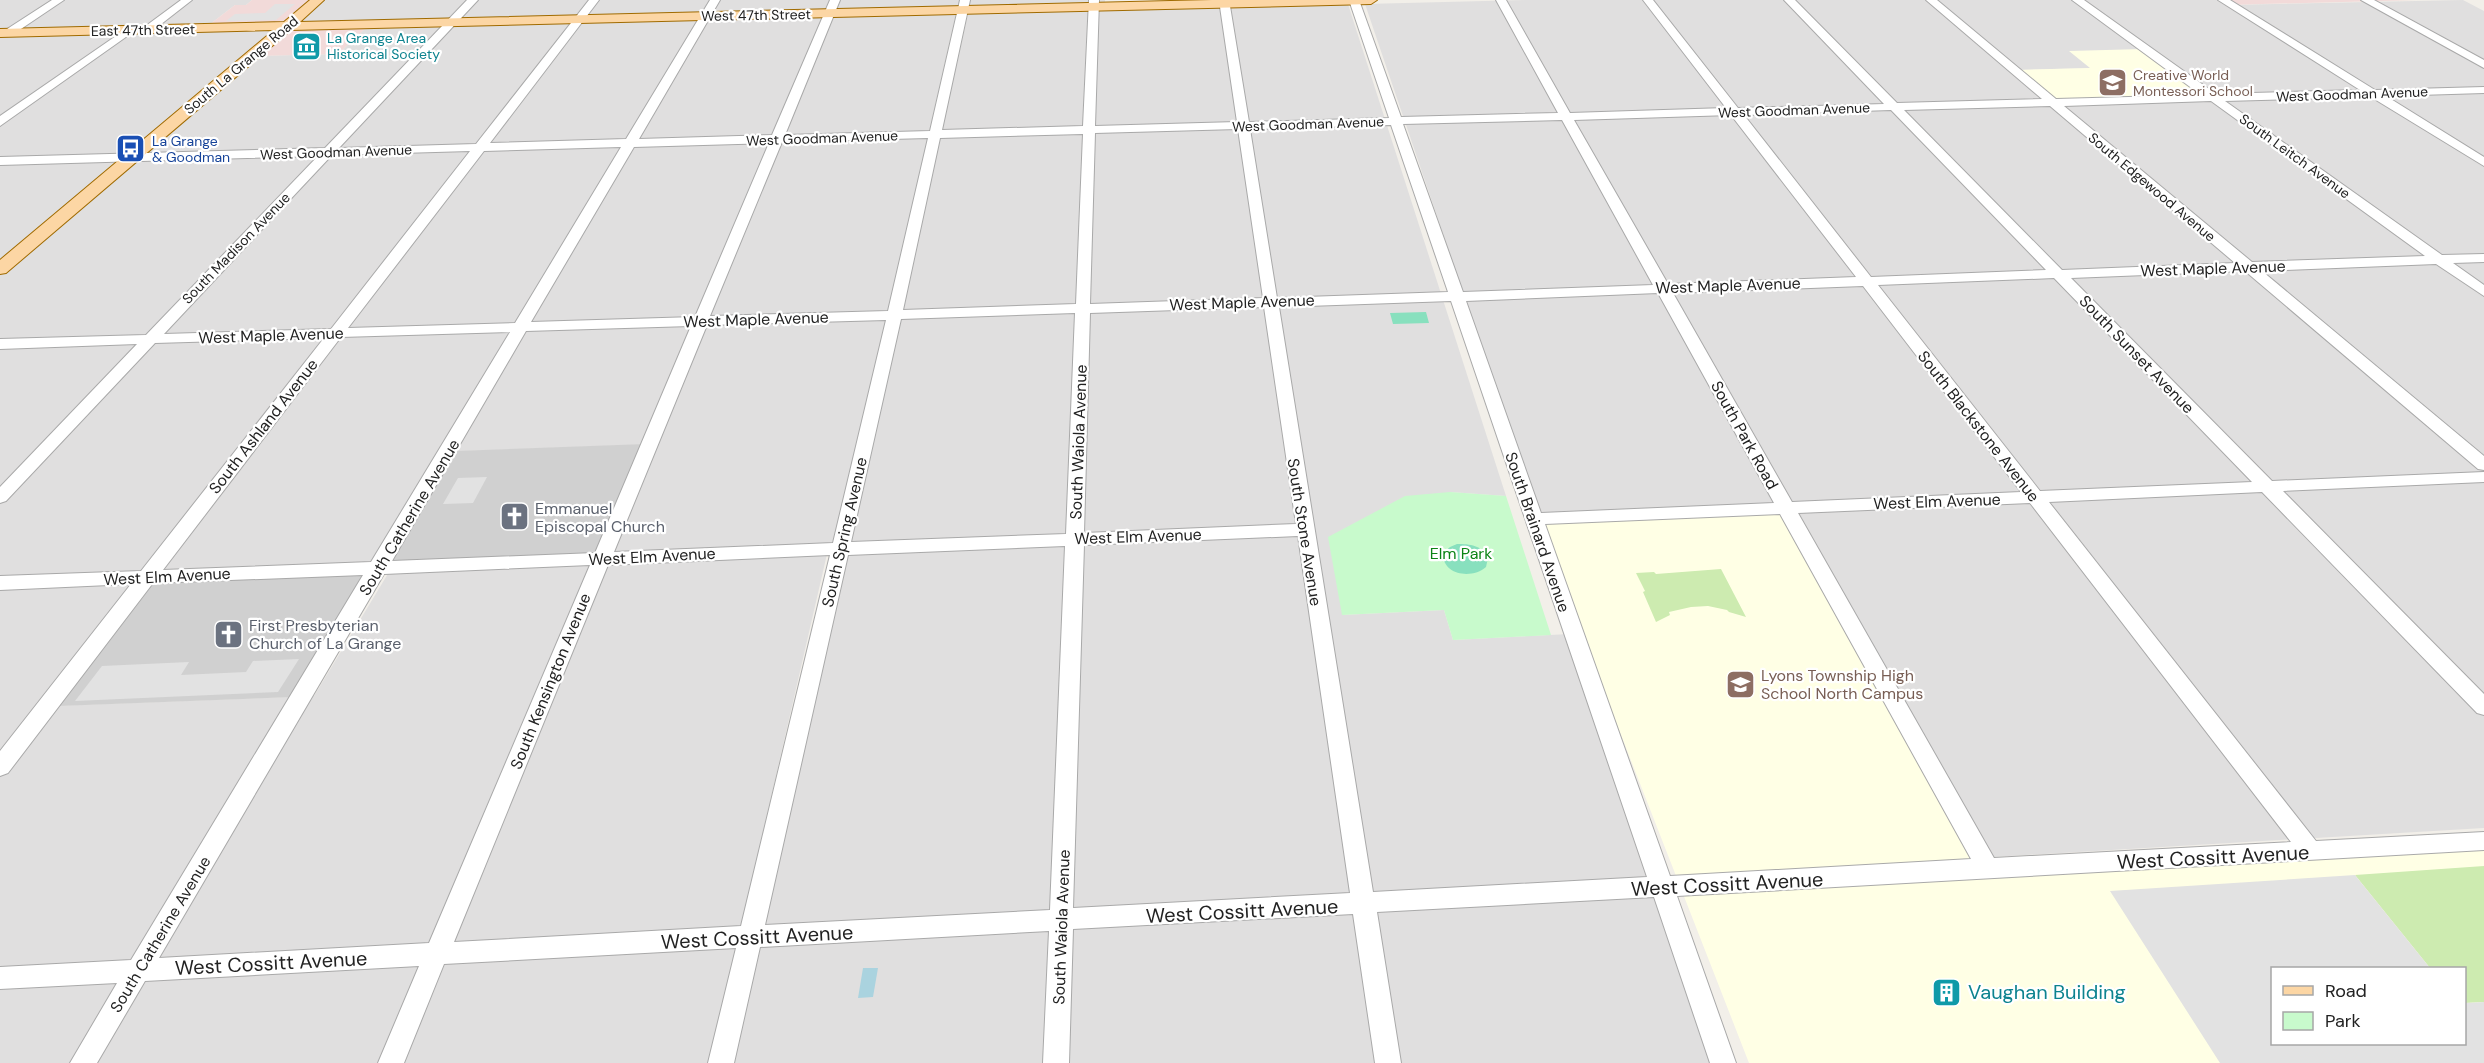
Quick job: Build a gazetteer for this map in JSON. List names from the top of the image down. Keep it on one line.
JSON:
{"streets":{"main road":["West 47th Street","East 47th Street","South La Grange Road"],"street":["West Goodman Avenue","South Leitch Avenue","South Edgewood Avenue","South Madison Avenue","West Maple Avenue","South Sunset Avenue","South Ashland Avenue","South Blackstone Avenue","South Park Road","South Waiola Avenue","West Elm Avenue","South Catherine Avenue","South Spring Avenue","South Stone Avenue","South Brainard Avenue","South Kensington Avenue","West Cossitt Avenue"]},"crossings":[["West 47th Street","East 47th Street"],["West 47th Street","South La Grange Road"],["West 47th Street","South Madison Avenue"],["West 47th Street","South Ashland Avenue"],["West 47th Street","South Waiola Avenue"],["West 47th Street","South Catherine Avenue"],["West 47th Street","South Spring Avenue"],["West 47th Street","South Stone Avenue"],["West 47th Street","South Brainard Avenue"],["West 47th Street","South Kensington Avenue"],["East 47th Street","South La Grange Road"],["South La Grange Road","West Goodman Avenue"],["West Goodman Avenue","South Leitch Avenue"],["West Goodman Avenue","South Edgewood Avenue"],["West Goodman Avenue","South Madison Avenue"],["West Goodman Avenue","South Sunset Avenue"],["West Goodman Avenue","South Ashland Avenue"],["West Goodman Avenue","South Blackstone Avenue"],["West Goodman Avenue","South Park Road"],["West Goodman Avenue","South Waiola Avenue"],["West Goodman Avenue","South Catherine Avenue"],["West Goodman Avenue","South Spring Avenue"],["West Goodman Avenue","South Stone Avenue"],["West Goodman Avenue","South Brainard Avenue"],["West Goodman Avenue","South Kensington Avenue"],["South Leitch Avenue","West Maple Avenue"],["South Edgewood Avenue","West Maple Avenue"],["South Madison Avenue","West Maple Avenue"],["West Maple Avenue","South Sunset Avenue"],["West Maple Avenue","South Ashland Avenue"],["West Maple Avenue","South Blackstone Avenue"],["West Maple Avenue","South Park Road"],["West Maple Avenue","South Waiola Avenue"],["West Maple Avenue","South Catherine Avenue"],["West Maple Avenue","South Spring Avenue"],["West Maple Avenue","South Stone Avenue"],["West Maple Avenue","South Brainard Avenue"],["West Maple Avenue","South Kensington Avenue"],["South Sunset Avenue","West Elm Avenue"],["South Ashland Avenue","West Elm Avenue"],["South Blackstone Avenue","West Elm Avenue"],["South Blackstone Avenue","West Cossitt Avenue"],["South Park Road","West Elm Avenue"],["South Park Road","West Cossitt Avenue"],["South Waiola Avenue","West Elm Avenue"],["South Waiola Avenue","West Cossitt Avenue"],["West Elm Avenue","South Catherine Avenue"],["West Elm Avenue","South Spring Avenue"],["West Elm Avenue","South Stone Avenue"],["West Elm Avenue","South Brainard Avenue"],["West Elm Avenue","South Kensington Avenue"],["South Catherine Avenue","West Cossitt Avenue"],["South Spring Avenue","West Cossitt Avenue"],["South Stone Avenue","West Cossitt Avenue"],["South Brainard Avenue","West Cossitt Avenue"],["South Kensington Avenue","West Cossitt Avenue"]],"parks":["Elm Park"],"places":{"museum":["La Grange Area Historical Society"],"school or university":["Creative World Montessori School","Lyons Township High School North Campus"],"bus stop":["La Grange & Goodman"],"church":["Emmanuel Episcopal Church","First Presbyterian Church of La Grange"],"building":["Vaughan Building"]},"legend":["Road","Park"]}
